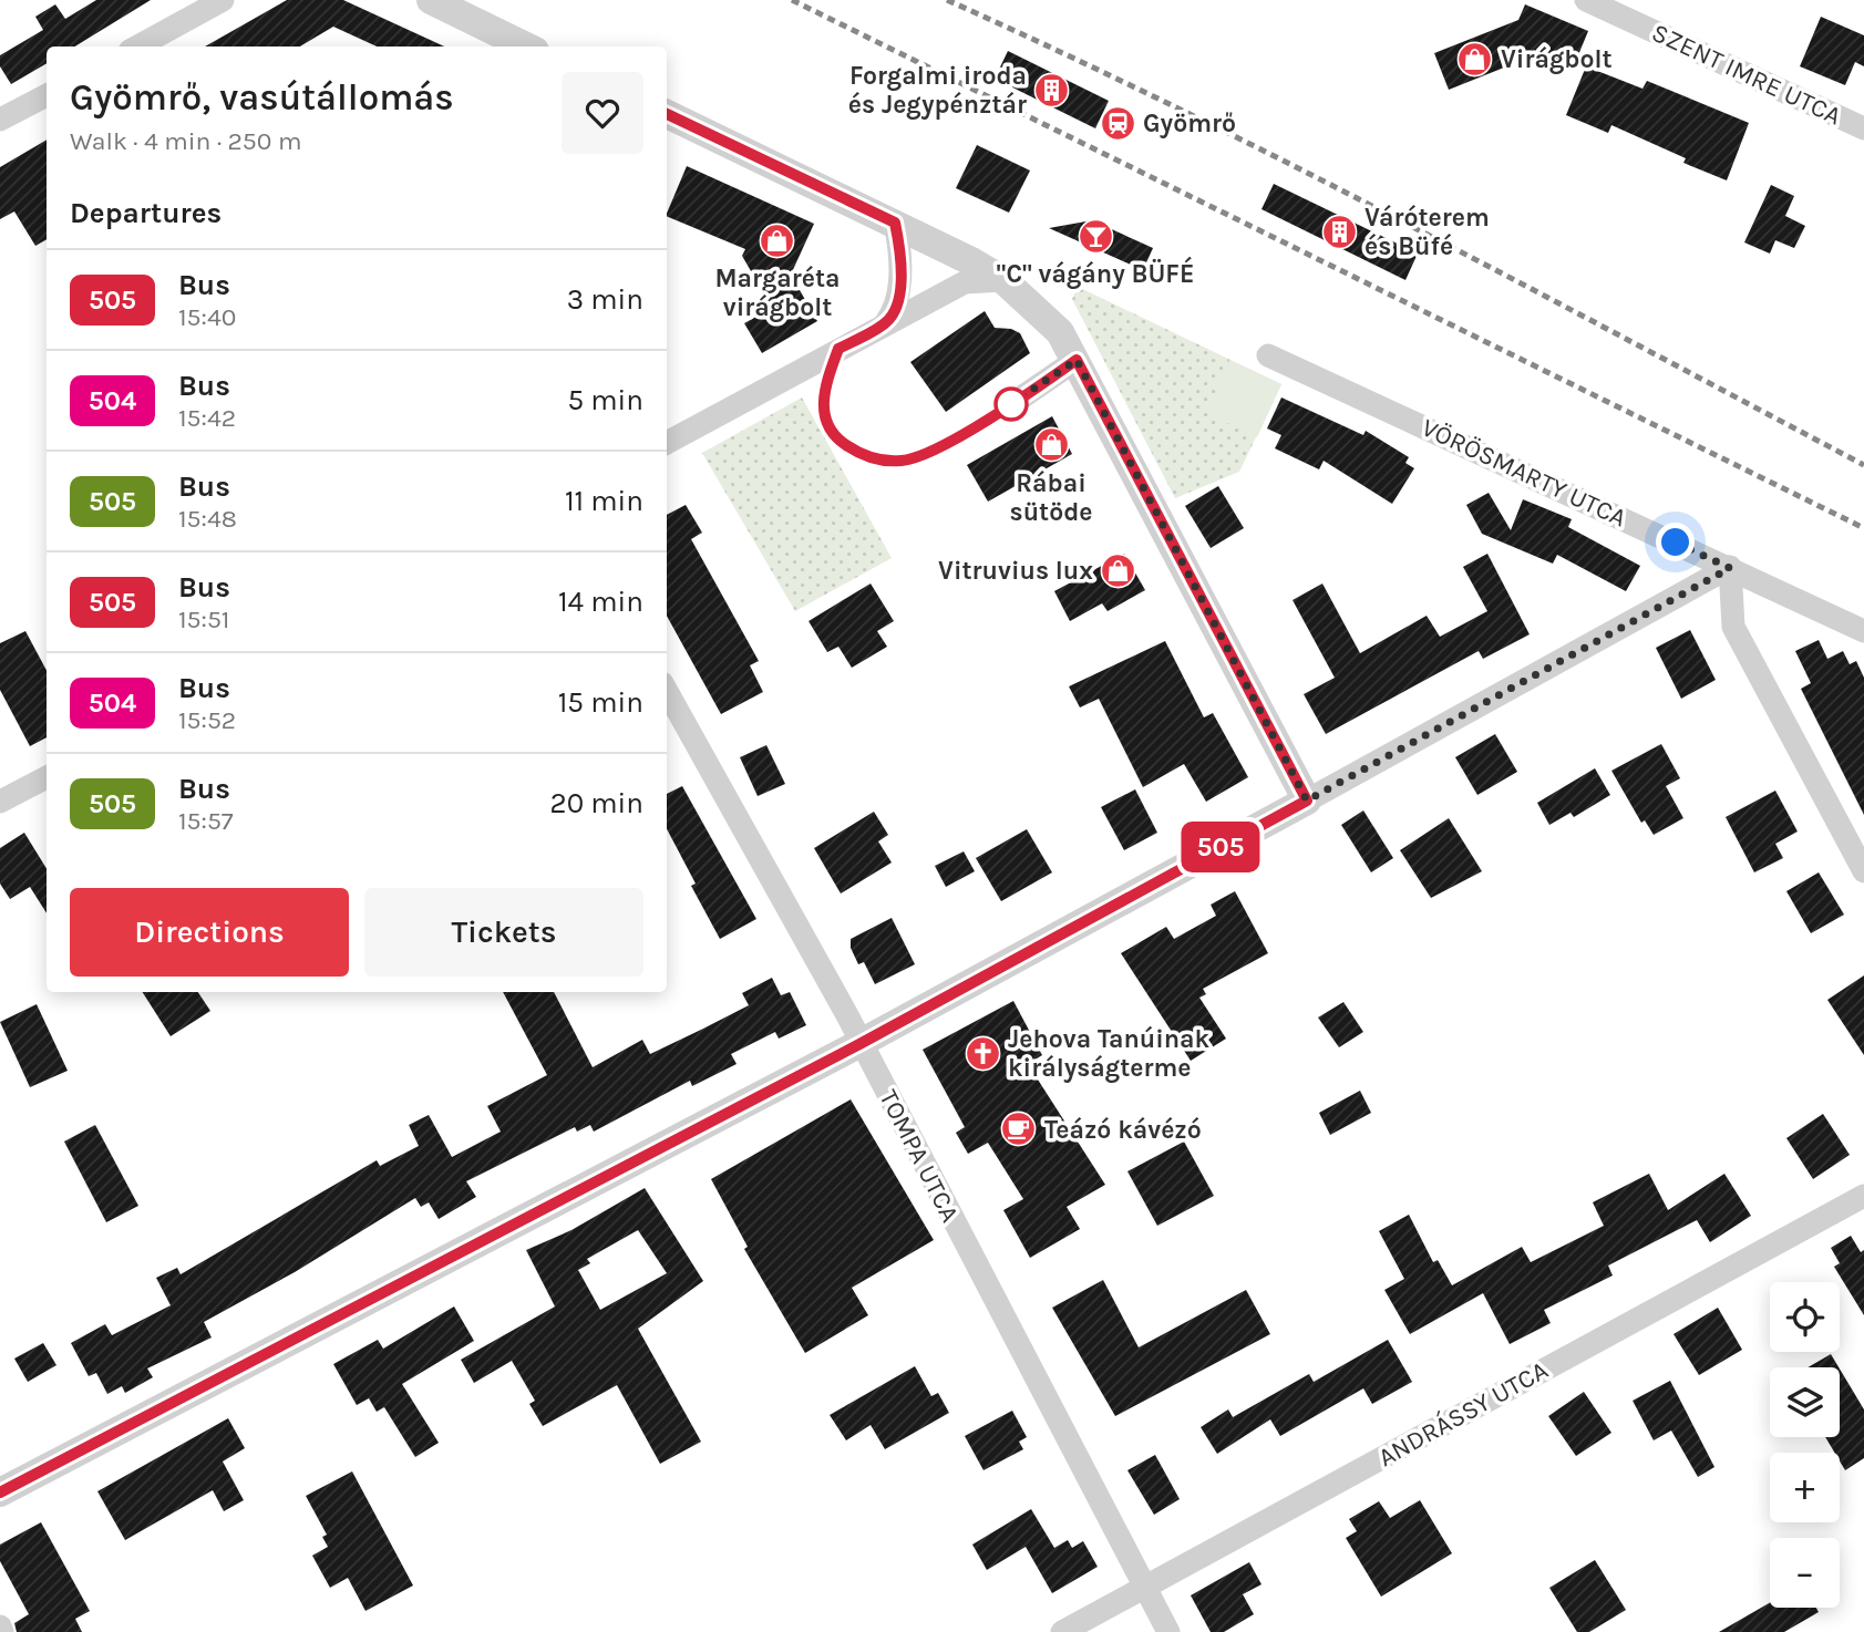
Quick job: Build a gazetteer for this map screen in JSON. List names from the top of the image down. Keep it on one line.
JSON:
{"streets":{"street":["SZENT IMRE UTCA","VÖRÖSMARTY UTCA","TOMPA UTCA","ANDRÁSSY UTCA"]},"crossings":[["TOMPA UTCA","ANDRÁSSY UTCA"]],"places":{"shop":["Virágbolt","Margaréta virágbolt","Rábai sütöde","Vitruvius lux"],"building":["Forgalmi iroda és Jegypénztár","Váróterem és Büfé"],"station":["Gyömrő"],"bar":["\"C\" vágány BÜFÉ"],"church":["Jehova Tanúinak királyságterme"],"cafe":["Teázó kávézó"]},"lines":["bus line 505"],"page":{"on_map":"505","heading":[["Gyömrő, vasútállomás","Walk · 4 min · 250 m"],"Departures"],"list":[{"mark":"505","name":"Bus","note":"15:40","value":"3 min"},{"mark":"504","name":"Bus","note":"15:42","value":"5 min"},{"mark":"505","name":"Bus","note":"15:48","value":"11 min"},{"mark":"505","name":"Bus","note":"15:51","value":"14 min"},{"mark":"504","name":"Bus","note":"15:52","value":"15 min"},{"mark":"505","name":"Bus","note":"15:57","value":"20 min"}],"buttons":["Directions","Tickets"],"map_buttons":["+","−"]}}
